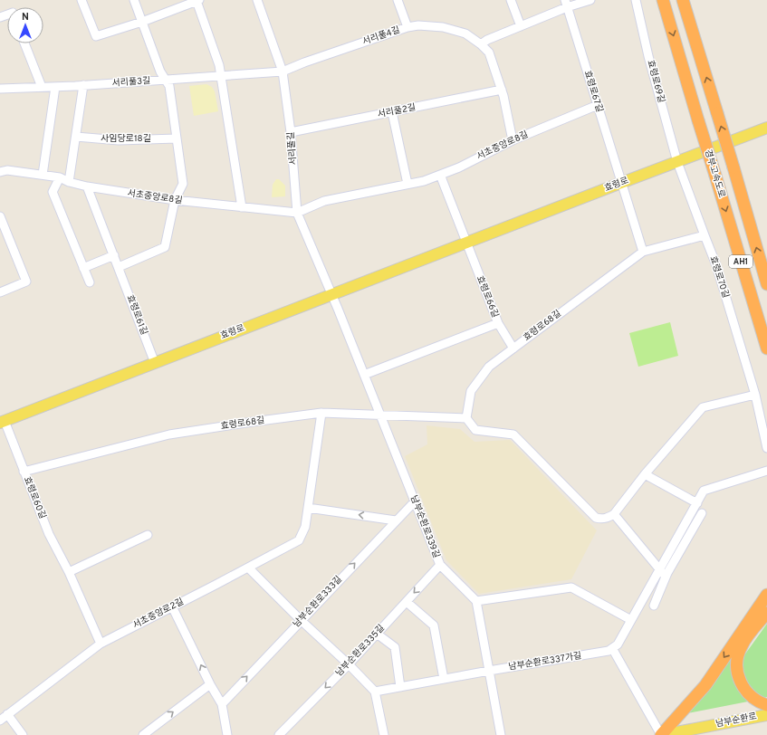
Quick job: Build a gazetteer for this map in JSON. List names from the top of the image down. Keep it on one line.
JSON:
{"streets":{"highway":["경부고속도로","AH1"],"main road":["효령로","남부순환로"],"street":["서리풀4길","효령로69길","서리풀3길","효령로67길","서리풀2길","사임당로18길","서초중앙로8길","서리풀길","효령로70길","효령로66길","효령로61길","효령로68길","효령로60길","남부순환로339길","남부순환로333길","서초중앙로2길","남부순환로335길","남부순환로337가길"]},"crossings":[["서리풀4길","서리풀3길"],["서리풀4길","서리풀2길"],["서리풀4길","서초중앙로8길"],["서리풀4길","서리풀길"],["효령로69길","효령로"],["효령로69길","효령로70길"],["서리풀3길","서리풀길"],["효령로67길","서초중앙로8길"],["효령로67길","효령로"],["서리풀2길","서리풀길"],["서초중앙로8길","서리풀길"],["서초중앙로8길","효령로61길"],["서리풀길","효령로"],["서리풀길","남부순환로339길"],["효령로","효령로70길"],["효령로","효령로66길"],["효령로","효령로61길"],["효령로","효령로60길"],["효령로","남부순환로339길"],["효령로70길","효령로68길"],["효령로66길","효령로68길"],["효령로68길","효령로60길"],["효령로68길","남부순환로339길"],["효령로68길","서초중앙로2길"],["효령로60길","서초중앙로2길"],["남부순환로339길","남부순환로333길"],["남부순환로339길","남부순환로335길"]],"one_way":["남부순환로333길","남부순환로335길"],"north":"top"}
